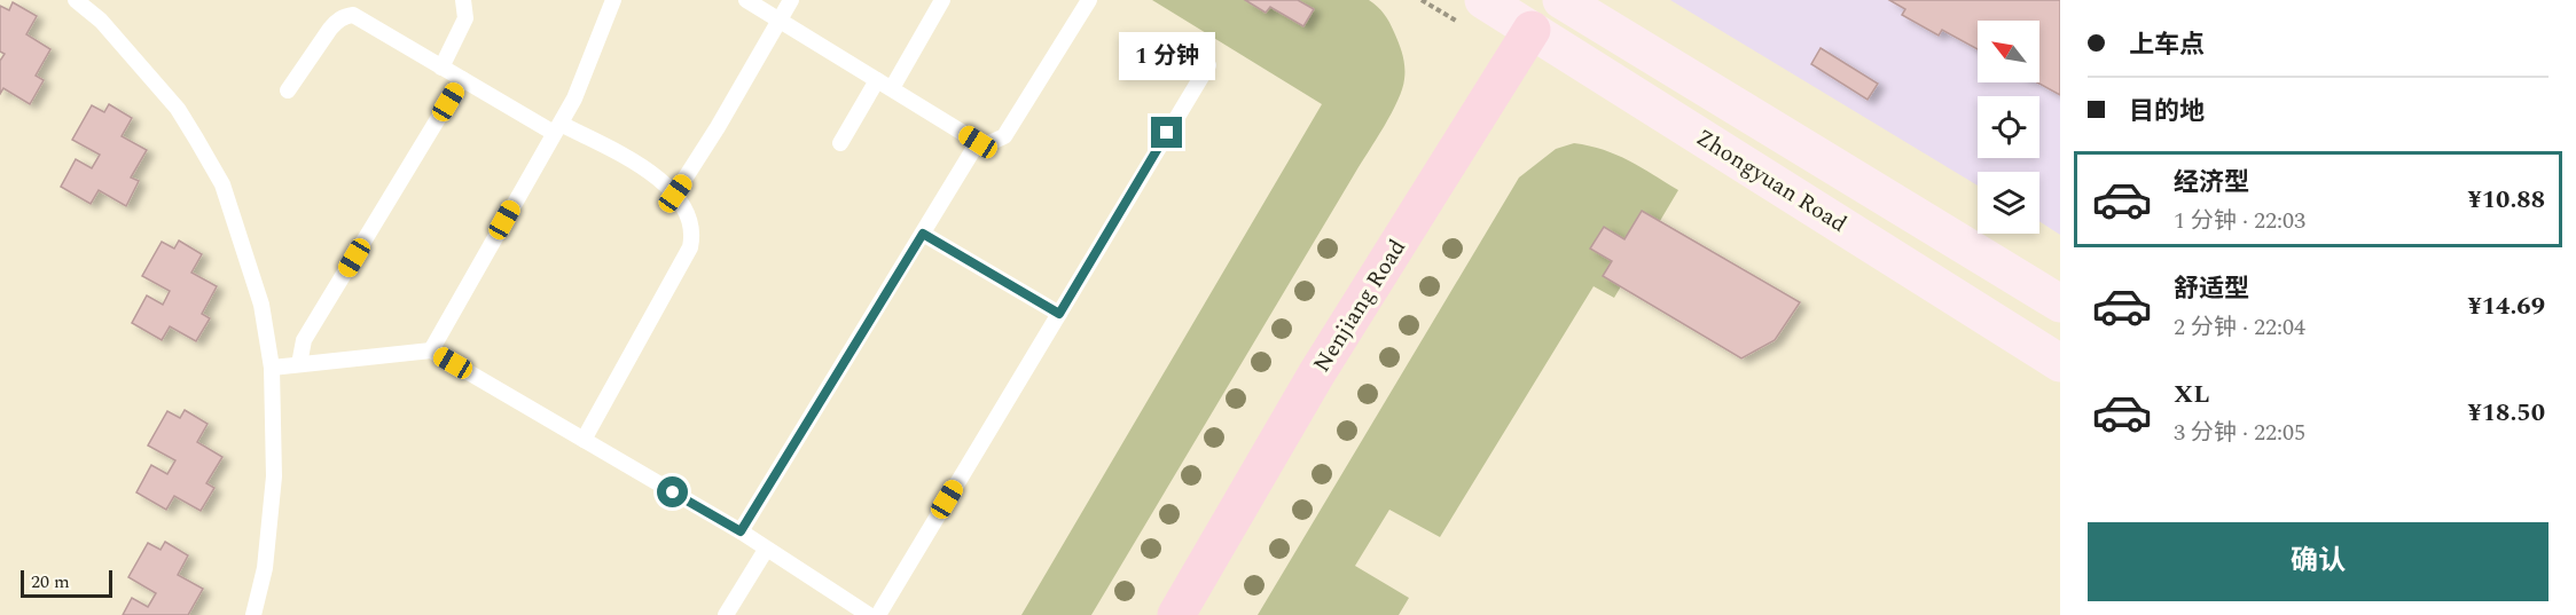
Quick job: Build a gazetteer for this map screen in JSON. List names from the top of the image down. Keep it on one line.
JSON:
{"streets":{"main road":["Zhongyuan Road","Nenjiang Road"]},"crossings":[["Zhongyuan Road","Nenjiang Road"]],"scale_bar":"20 m","north":"top left","page":{"banner":["上车点","目的地"],"bubble":"1 分钟","list":[{"name":"经济型","note":"1 分钟 · 22:03","value":"¥10.88"},{"name":"舒适型","note":"2 分钟 · 22:04","value":"¥14.69"},{"name":"XL","note":"3 分钟 · 22:05","value":"¥18.50"}],"buttons":"确认","scale":"20 m"}}
